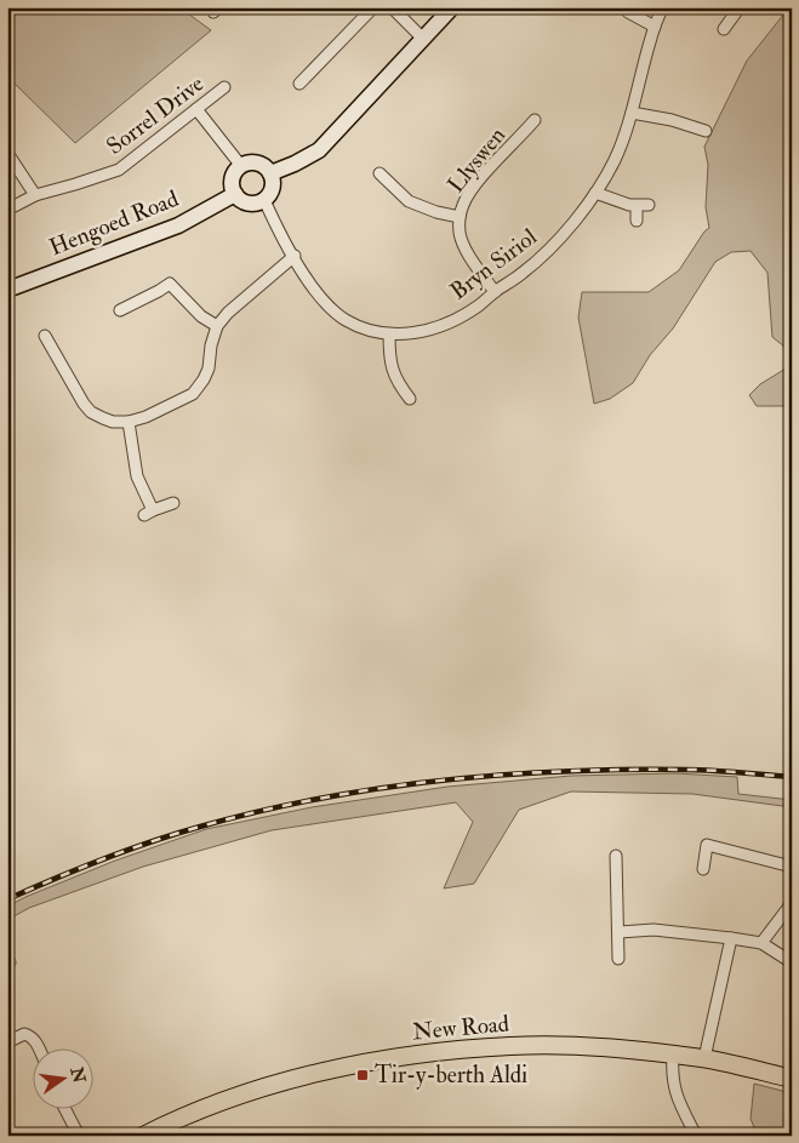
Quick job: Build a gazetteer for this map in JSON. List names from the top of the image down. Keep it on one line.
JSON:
{"streets":{"main road":["New Road"],"street":["Sorrel Drive","Llyswen","Hengoed Road","Bryn Siriol"]},"crossings":[["Llyswen","Bryn Siriol"],["Hengoed Road","Bryn Siriol"]],"places":{"transit":["Tir-y-berth Aldi"]},"north":"right"}
